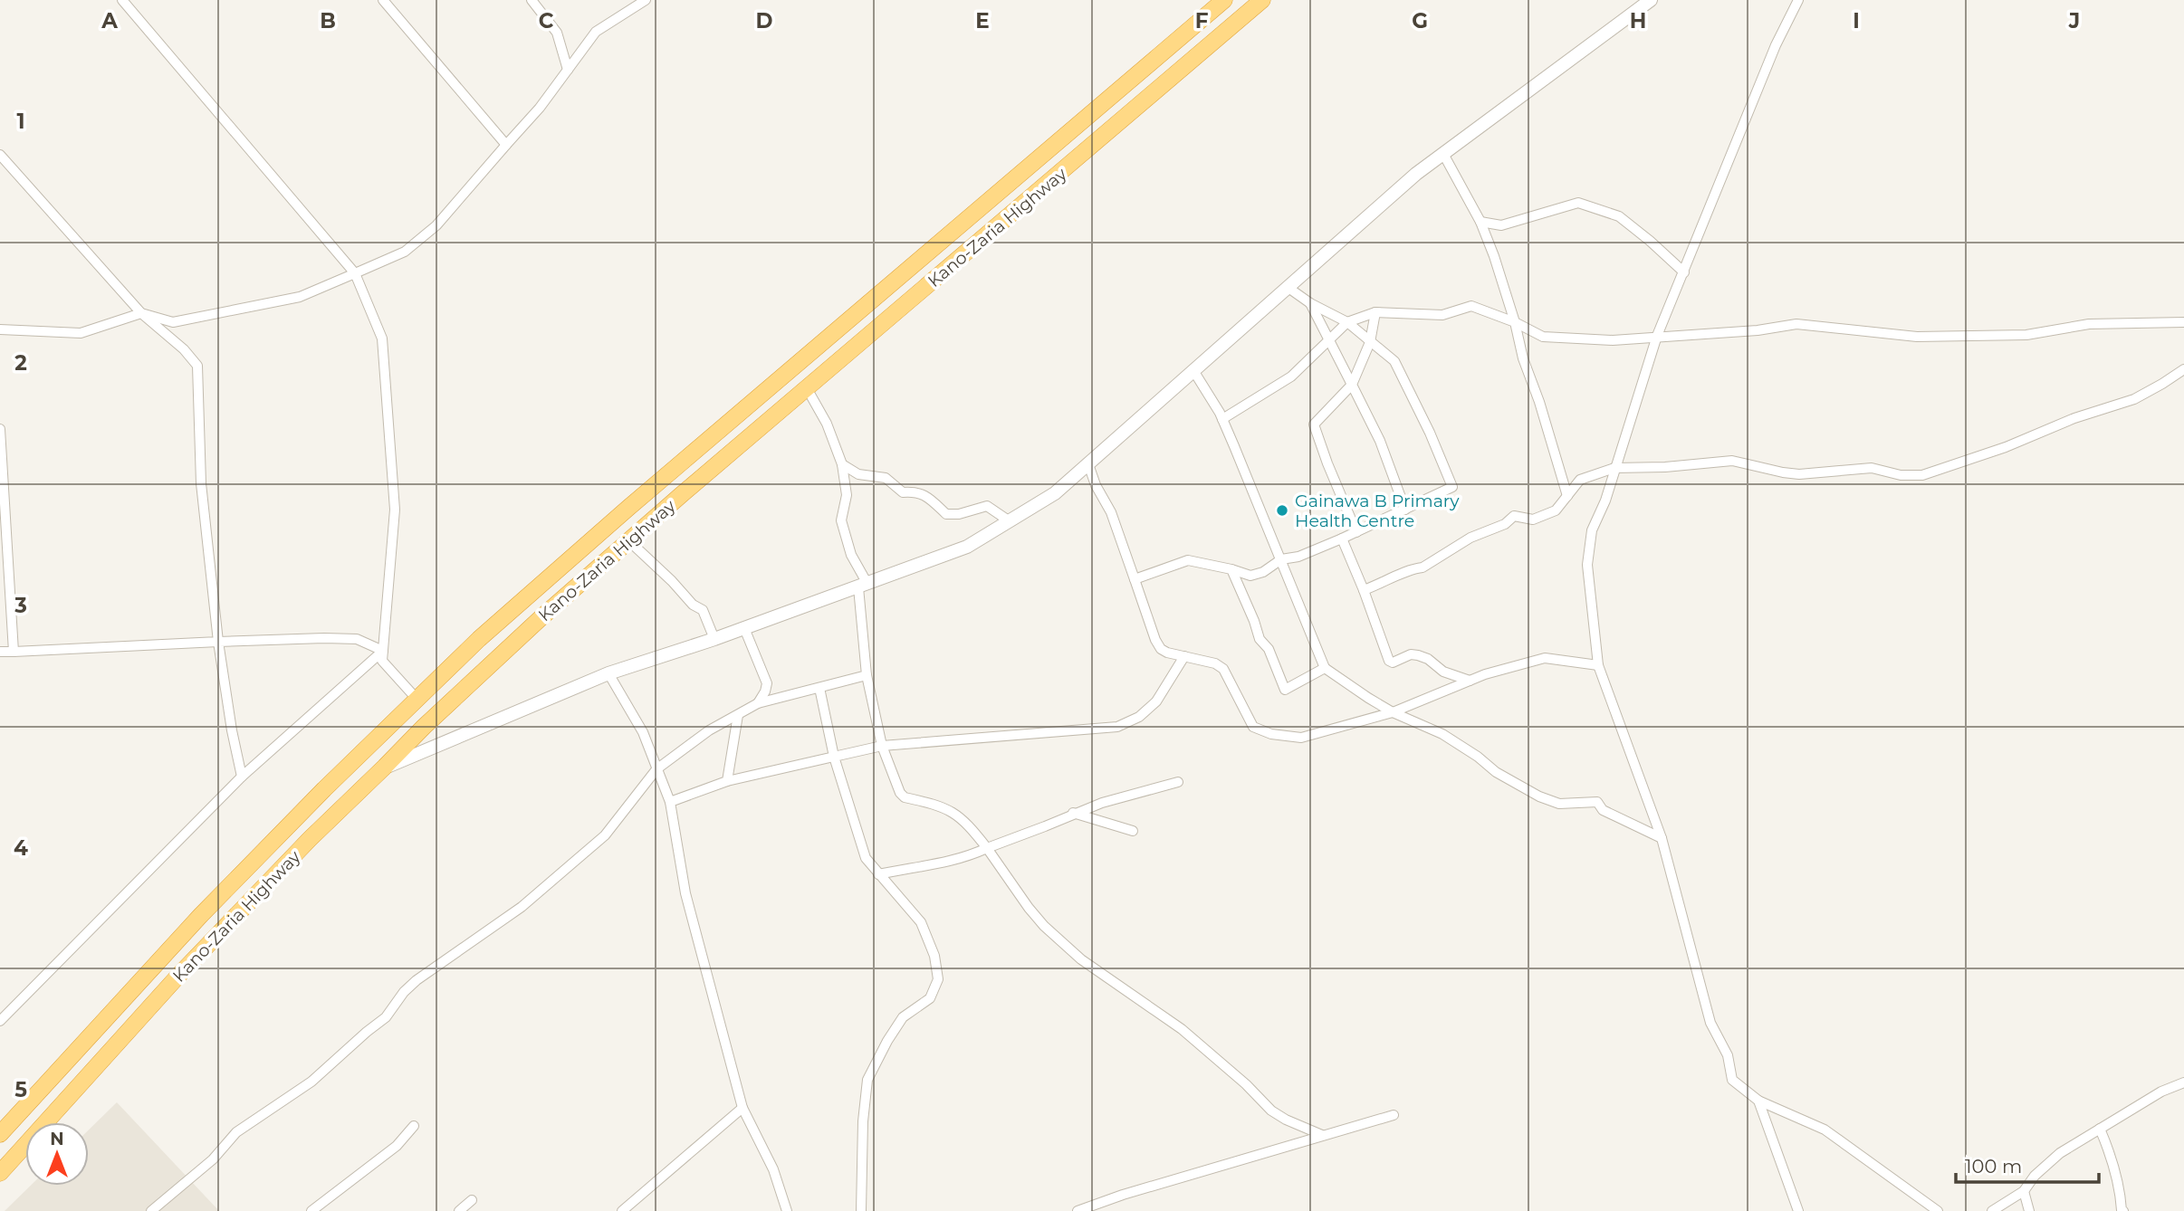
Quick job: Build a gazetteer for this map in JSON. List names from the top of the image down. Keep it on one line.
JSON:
{"streets":{"highway":["Kano-Zaria Highway"]},"places":["Gainawa B Primary Health Centre"],"scale_bar":"100 m","north":"top","grid":{"columns":["A","B","C","D","E","F","G","H","I","J"],"rows":["1","2","3","4","5"]}}
